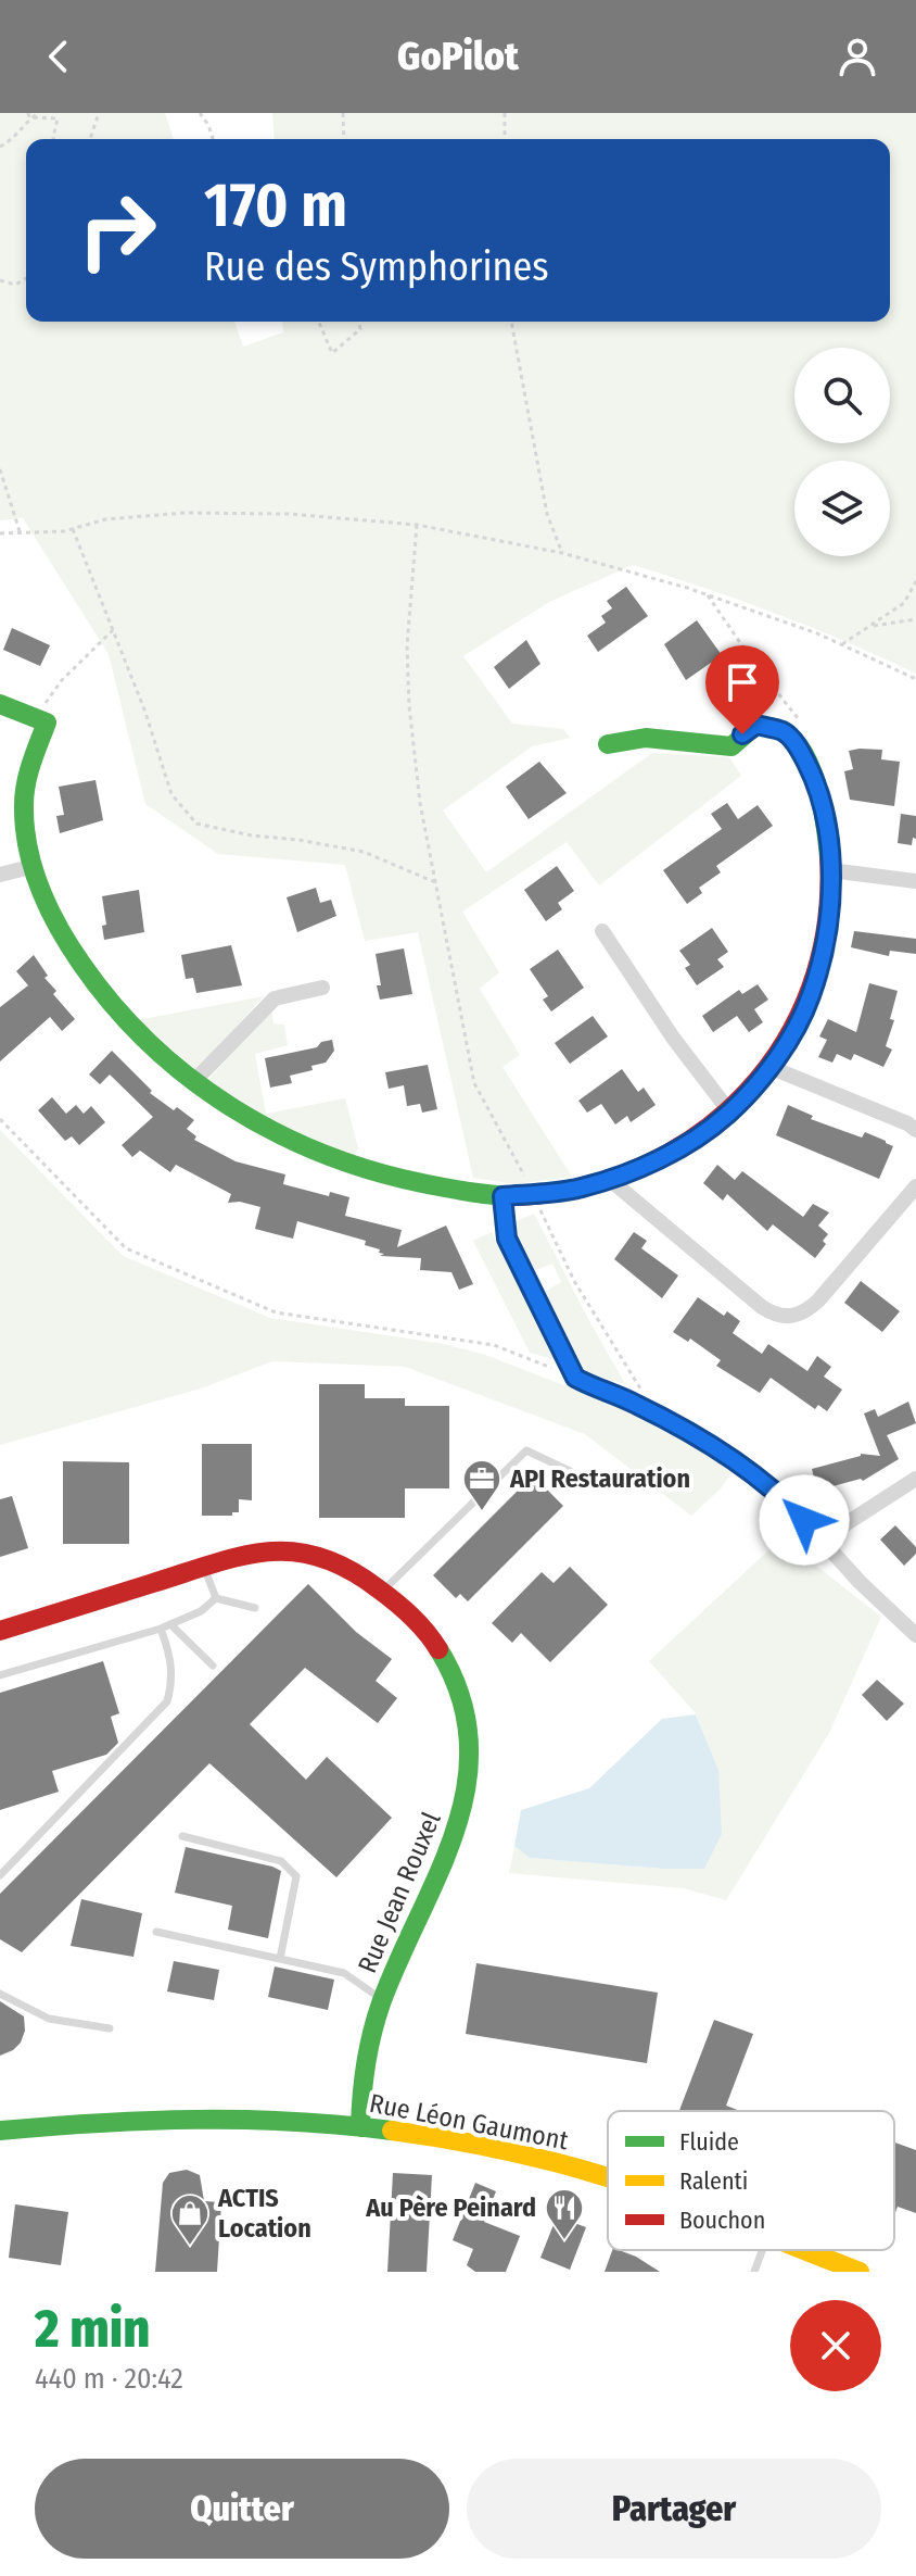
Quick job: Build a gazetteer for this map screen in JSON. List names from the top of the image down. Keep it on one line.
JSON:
{"streets":{"street":["Rue Jean Rouxel","Rue Léon Gaumont"]},"crossings":[["Rue Jean Rouxel","Rue Léon Gaumont"]],"places":{"office":["API Restauration"],"restaurant":["Au Père Peinard"],"shop":["ACTIS Location"]},"legend":["Fluide","Ralenti","Bouchon"],"page":{"header":"GoPilot","turn":["170 m","Rue des Symphorines"],"heading":["2 min","440 m · 20:42"],"buttons":["Quitter","Partager"]}}
